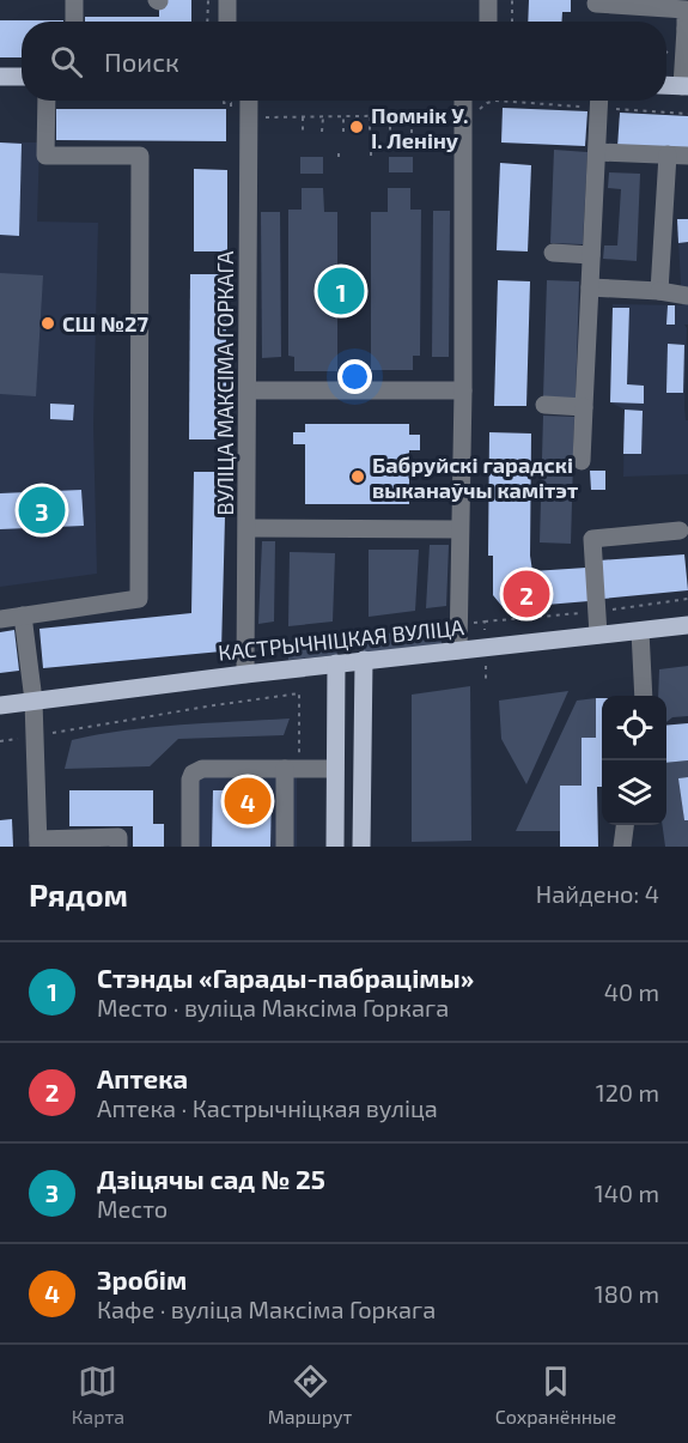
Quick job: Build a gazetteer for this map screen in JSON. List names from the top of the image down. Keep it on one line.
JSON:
{"streets":{"main road":["КАСТРЫЧНІЦКАЯ ВУЛІЦА"],"street":["ВУЛІЦА МАКСІМА ГОРКАГА"]},"crossings":[["ВУЛІЦА МАКСІМА ГОРКАГА","КАСТРЫЧНІЦКАЯ ВУЛІЦА"]],"places":["Помнік У. І. Леніну","СШ №27","Бабруйскі гарадскі выканаўчы камітэт"],"page":{"search":"Поиск","pins":["1","3","2","4"],"heading":["Рядом","Найдено: 4"],"list":[{"mark":"1","name":"Стэнды «Гарады-пабрацімы»","note":"Место · вуліца Максіма Горкага","value":"40 m"},{"mark":"2","name":"Аптека","note":"Аптека · Кастрычніцкая вуліца","value":"120 m"},{"mark":"3","name":"Дзіцячы сад № 25","note":"Место","value":"140 m"},{"mark":"4","name":"Зробім","note":"Кафе · вуліца Максіма Горкага","value":"180 m"}],"nav":["Карта","Маршрут","Сохранённые"]}}
